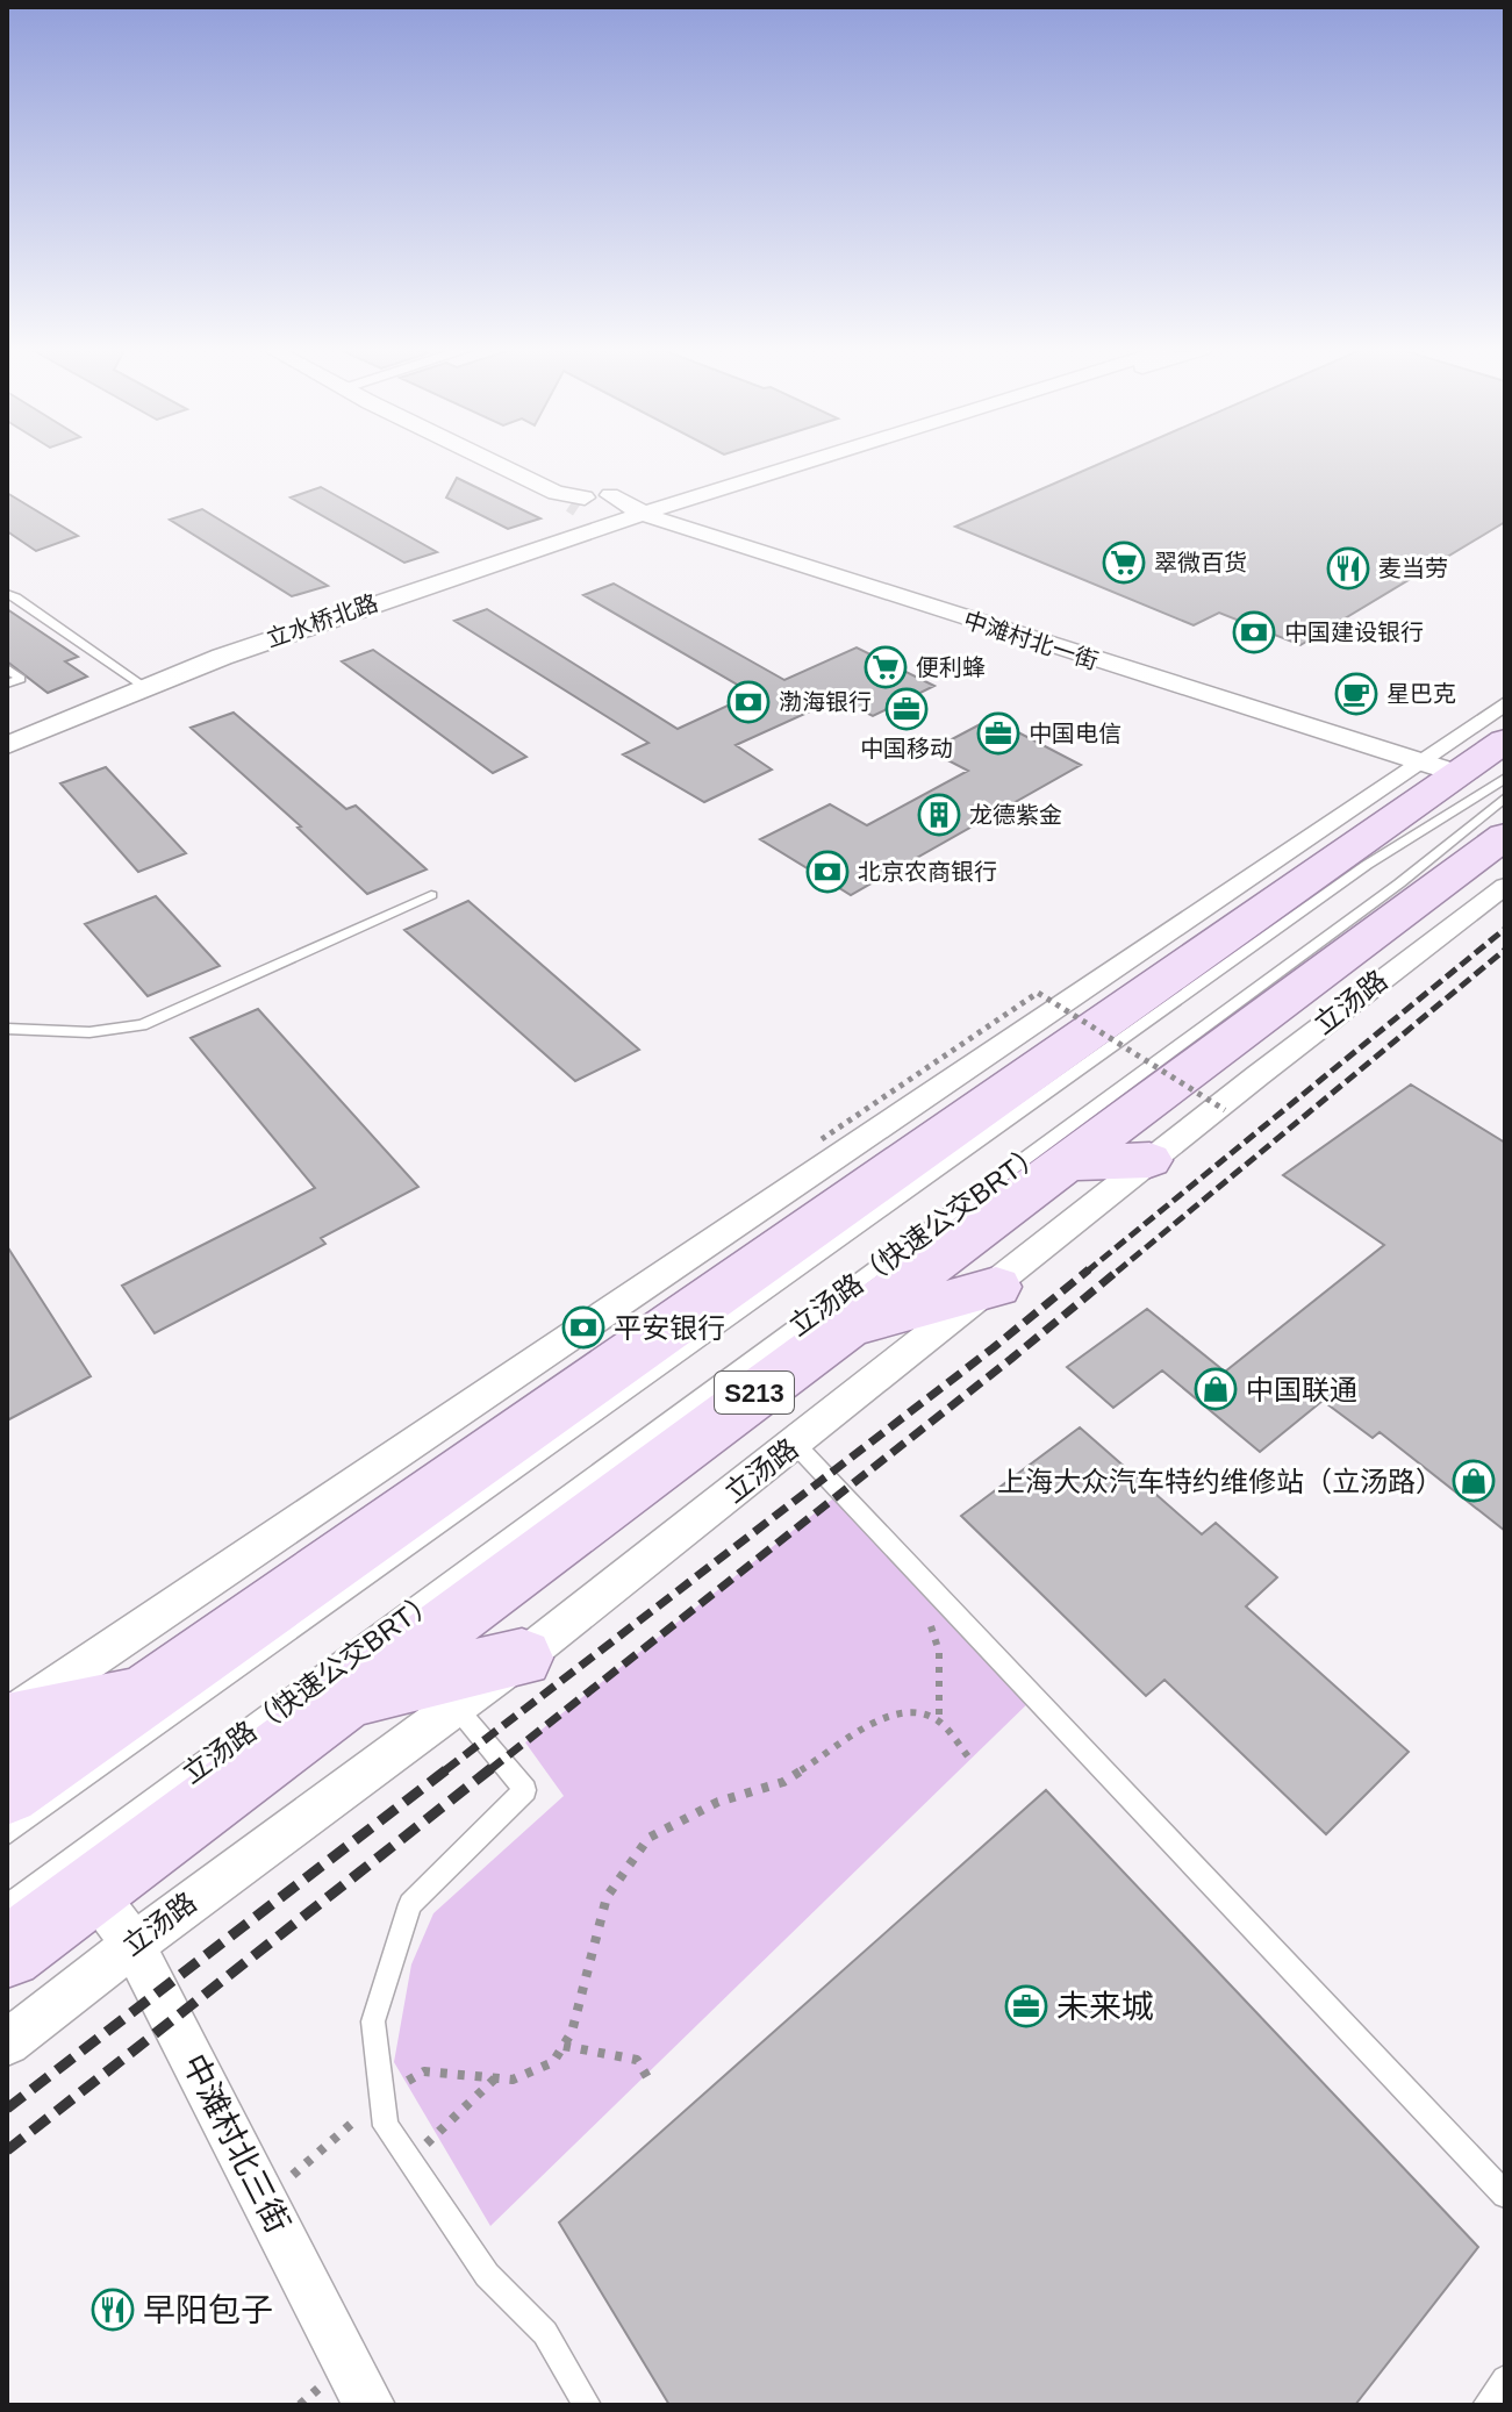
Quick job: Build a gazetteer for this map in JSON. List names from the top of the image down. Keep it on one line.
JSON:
{"streets":{"main road":["立汤路","S213"],"street":["立水桥北路","中滩村北一街","中滩村北三街"],"lane":["立汤路（快速公交BRT）"]},"crossings":[["立水桥北路","中滩村北一街"],["中滩村北一街","立汤路（快速公交BRT）"],["立汤路","中滩村北三街"]],"places":{"supermarket":["翠微百货","便利蜂"],"restaurant":["麦当劳","早阳包子"],"bank":["中国建设银行","渤海银行","北京农商银行","平安银行"],"cafe":["星巴克"],"office":["中国移动","中国电信","未来城"],"building":["龙德紫金"],"shop":["中国联通","上海大众汽车特约维修站（立汤路）"]}}
